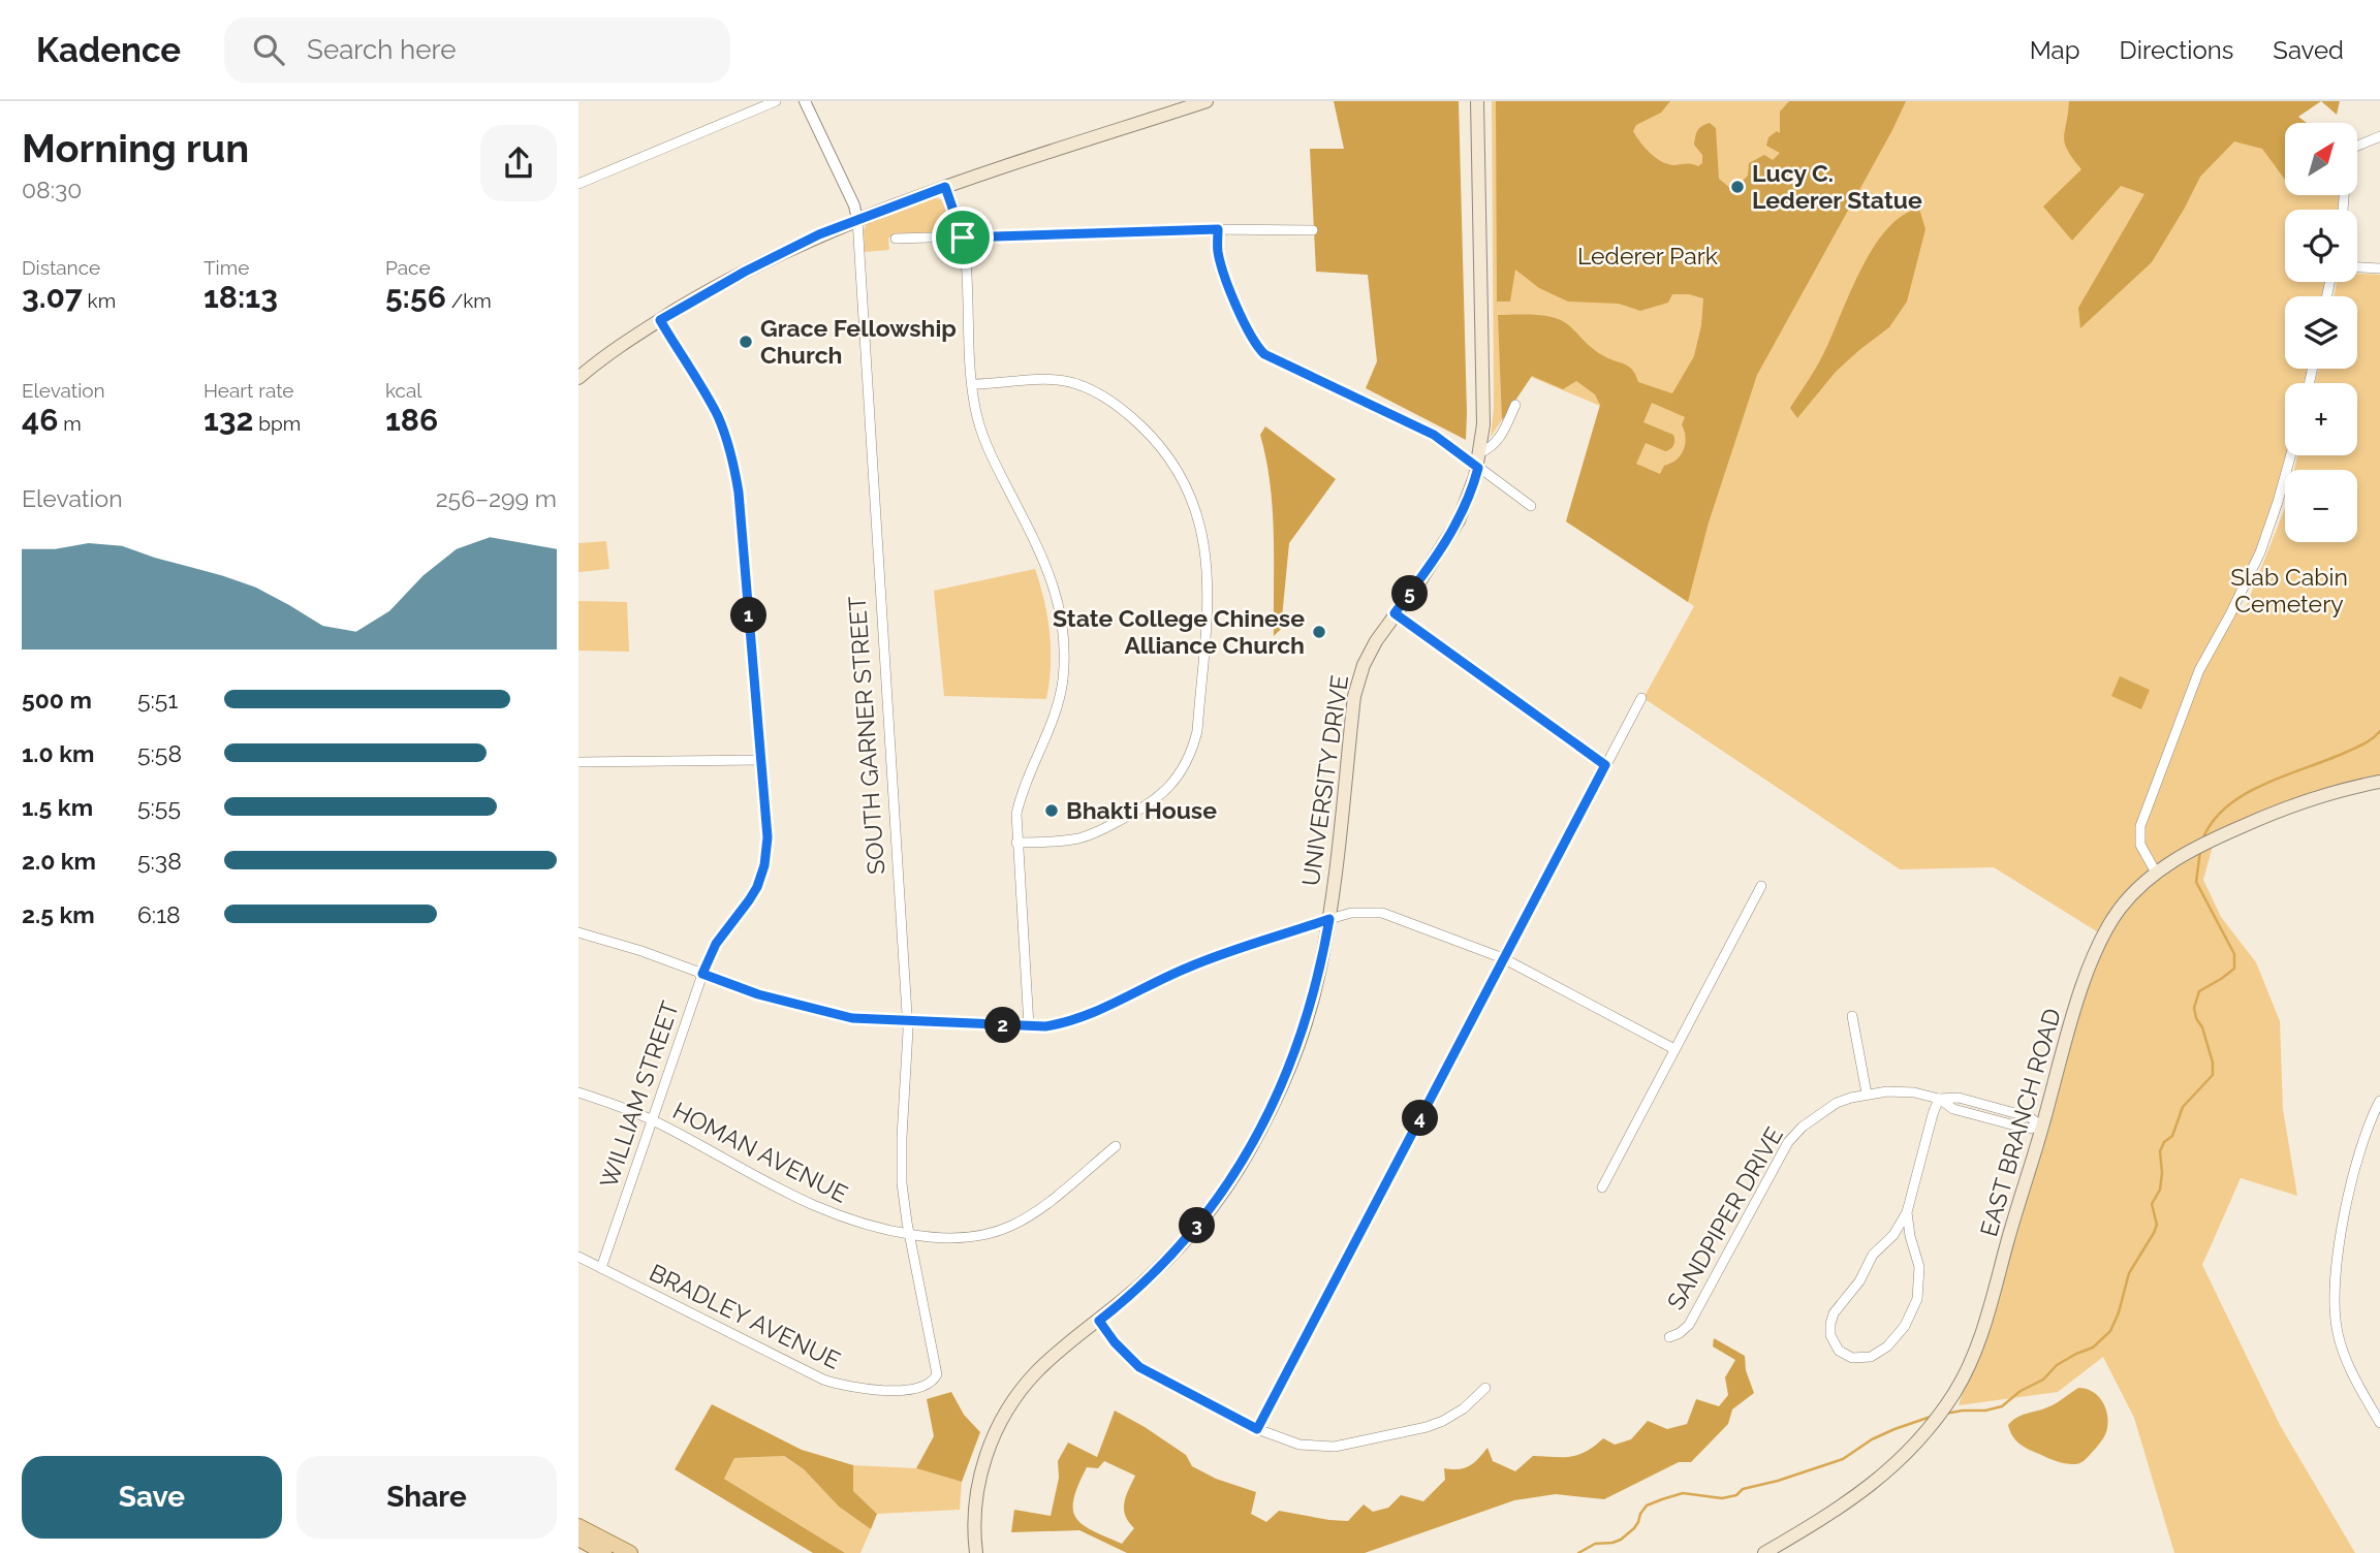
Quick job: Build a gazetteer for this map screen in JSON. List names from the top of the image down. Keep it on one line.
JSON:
{"streets":{"main road":["UNIVERSITY DRIVE","EAST BRANCH ROAD"],"street":["SOUTH GARNER STREET","WILLIAM STREET","HOMAN AVENUE","SANDPIPER DRIVE","BRADLEY AVENUE"]},"crossings":[["SOUTH GARNER STREET","HOMAN AVENUE"],["SOUTH GARNER STREET","BRADLEY AVENUE"],["WILLIAM STREET","HOMAN AVENUE"],["WILLIAM STREET","BRADLEY AVENUE"],["EAST BRANCH ROAD","SANDPIPER DRIVE"]],"parks":["Lederer Park","Slab Cabin Cemetery"],"places":["Lucy C. Lederer Statue","Grace Fellowship Church","State College Chinese Alliance Church","Bhakti House"],"north":"top right","page":{"header":"Kadence","search":"Search here","nav":["Map","Directions","Saved"],"heading":["Morning run","08:30"],"map_buttons":["+","−"],"stats":[["Distance","3.07 km"],["Time","18:13"],["Pace","5:56 /km"],["Elevation","46 m"],["Heart rate","132 bpm"],["kcal","186"]],"chart":["Elevation","256–299 m"],"pins":["5","1","2","4","3"],"list":[{"name":"500 m","note":"5:51"},{"name":"1.0 km","note":"5:58"},{"name":"1.5 km","note":"5:55"},{"name":"2.0 km","note":"5:38"},{"name":"2.5 km","note":"6:18"}],"buttons":["Save","Share"]}}
